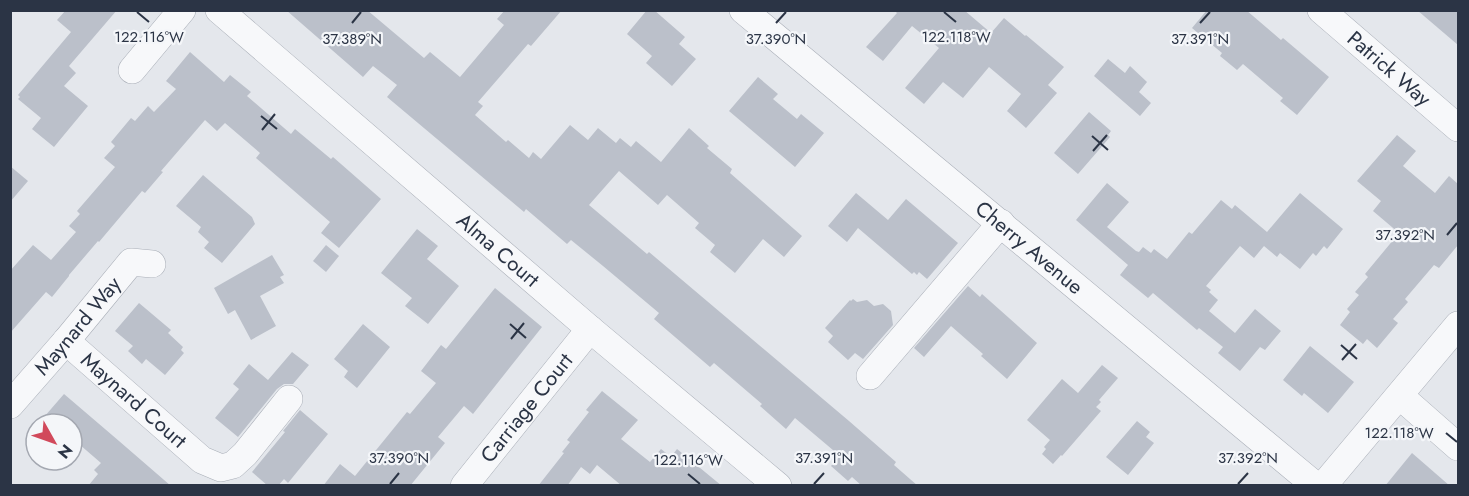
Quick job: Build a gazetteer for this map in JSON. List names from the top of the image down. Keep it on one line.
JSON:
{"streets":{"street":["Patrick Way","Cherry Avenue","Alma Court","Maynard Way","Maynard Court","Carriage Court"]},"crossings":[["Alma Court","Carriage Court"],["Maynard Way","Maynard Court"]],"north":"bottom right","coordinates":["122.116°W","122.118°W","37.389°N","37.390°N","37.391°N","37.392°N"]}
